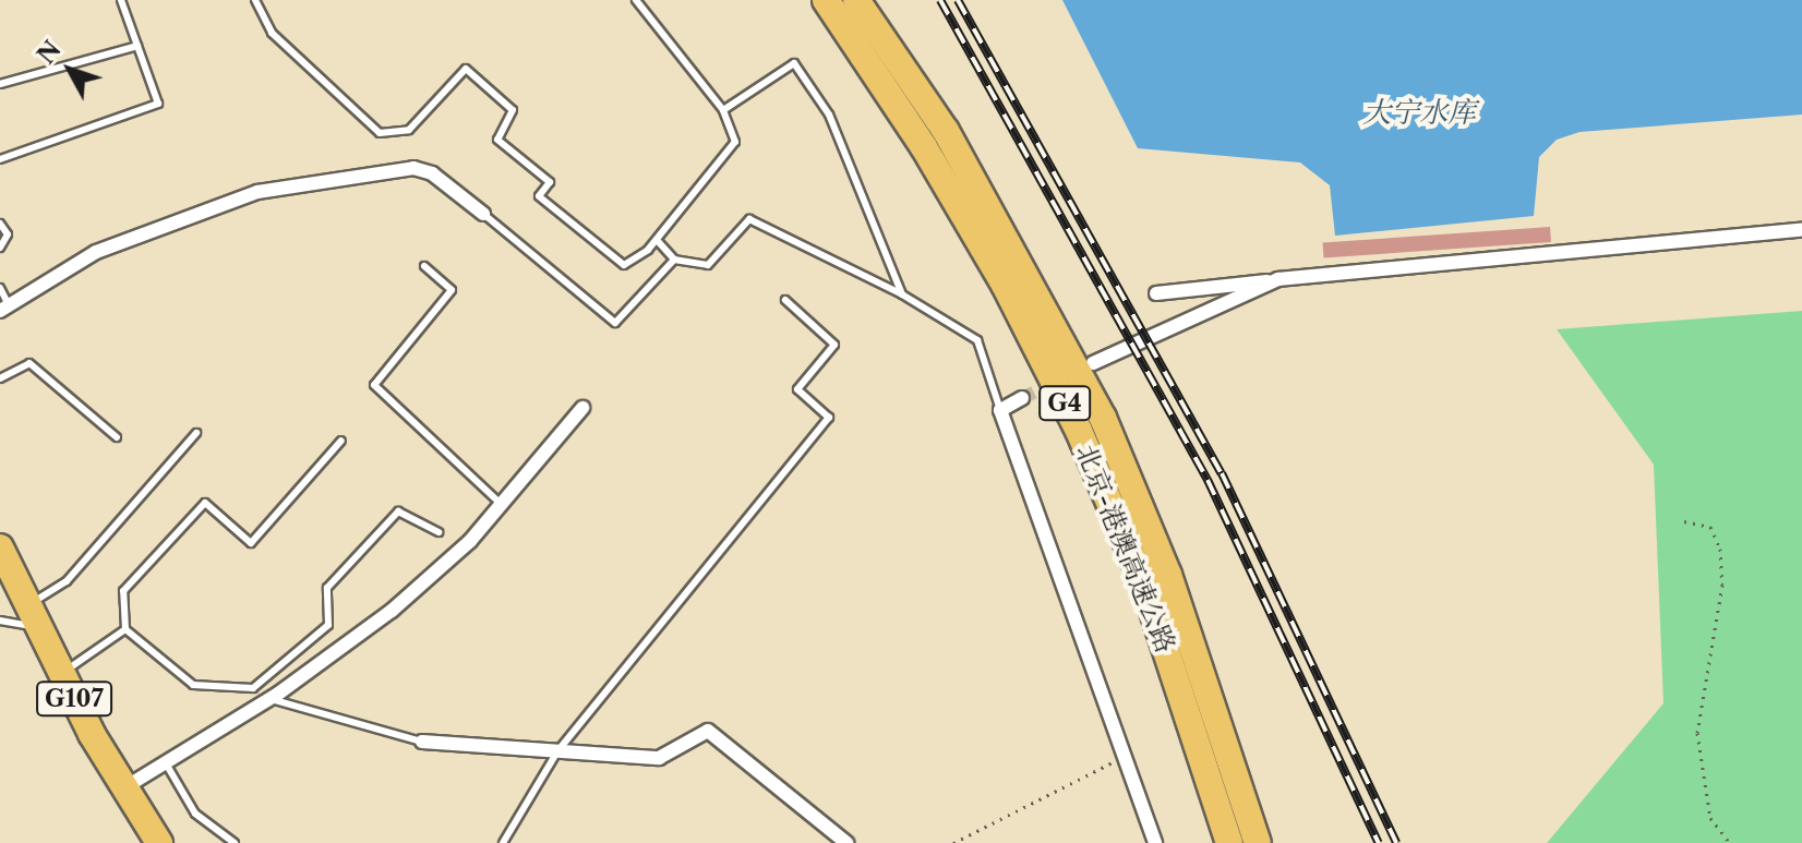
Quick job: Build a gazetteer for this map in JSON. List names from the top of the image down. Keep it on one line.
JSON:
{"streets":{"highway":["G4","北京-港澳高速公路","G107"]},"water":["大宁水库"],"north":"top left"}
